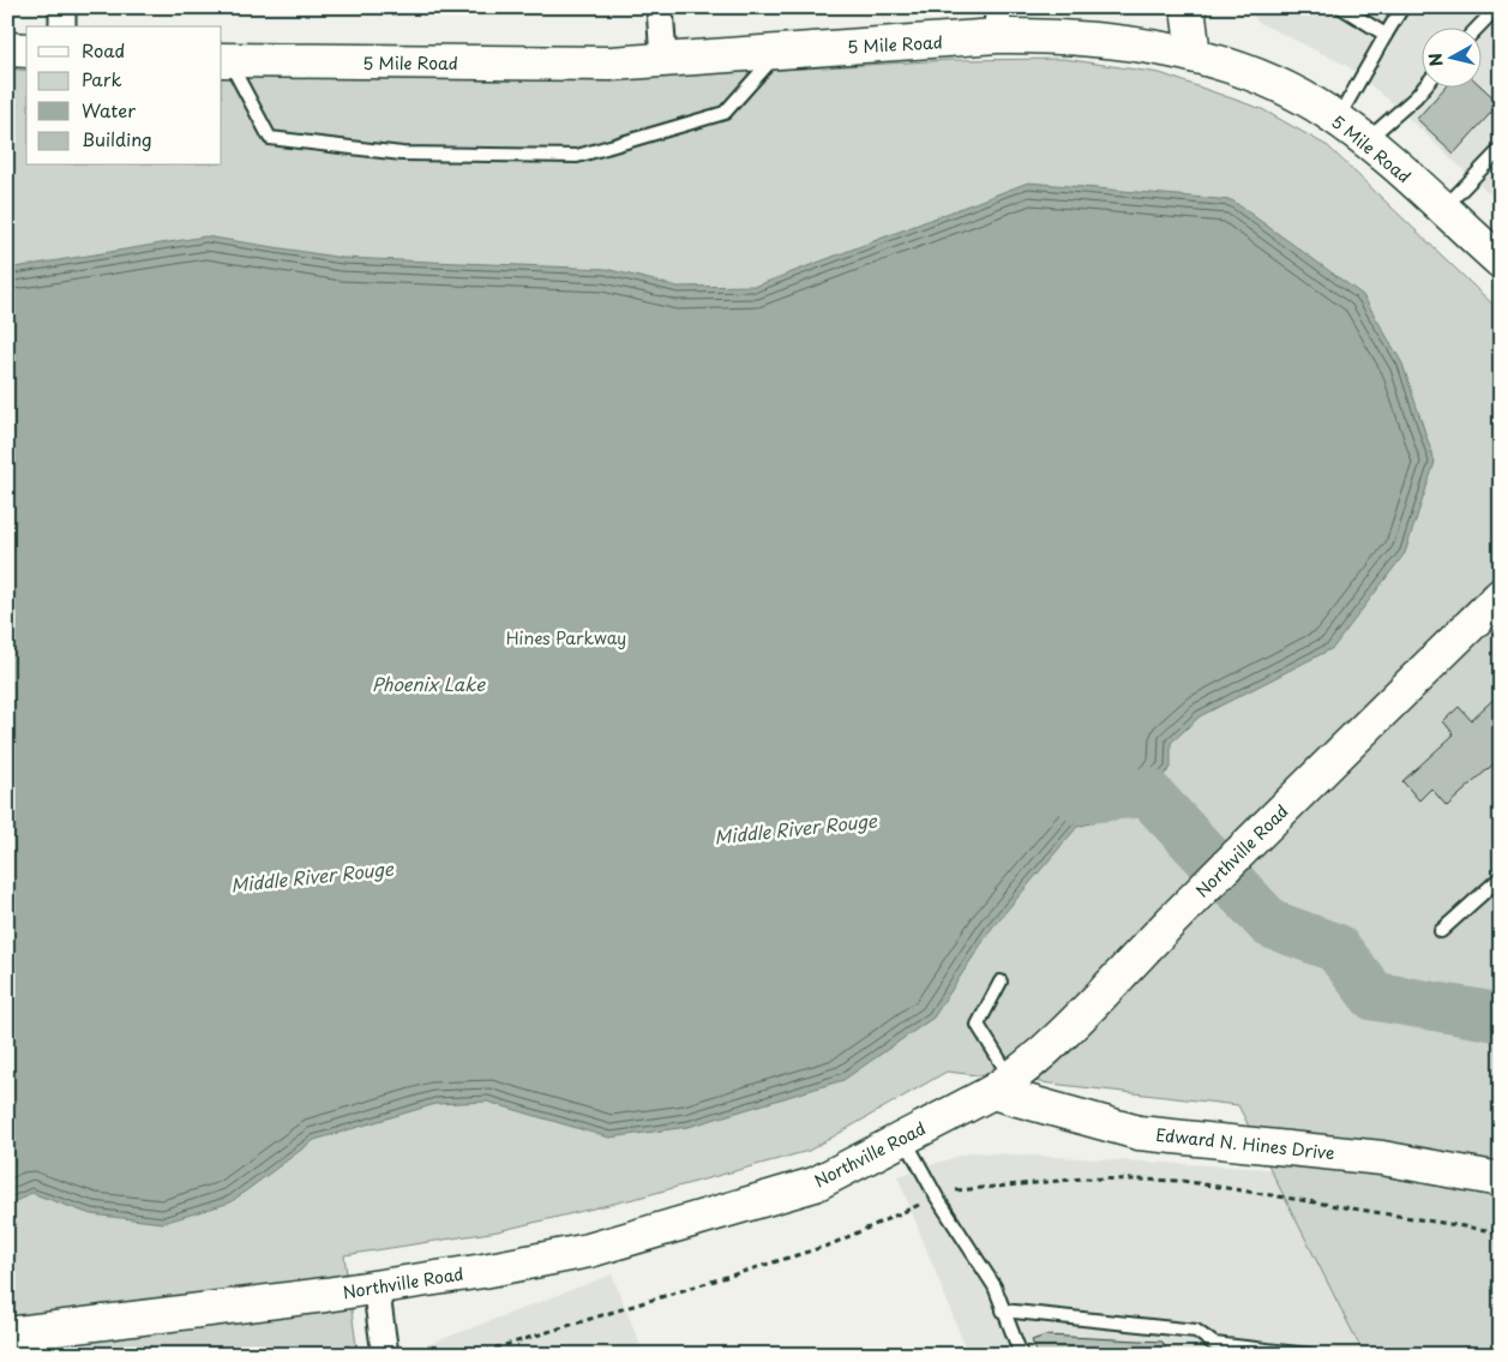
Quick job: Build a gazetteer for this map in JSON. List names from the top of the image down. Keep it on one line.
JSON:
{"streets":{"street":["5 Mile Road","Northville Road","Edward N. Hines Drive"]},"crossings":[["Northville Road","Edward N. Hines Drive"]],"water":["Phoenix Lake","Middle River Rouge"],"parks":["Hines Parkway"],"legend":["Road","Park","Water","Building"],"north":"left"}
